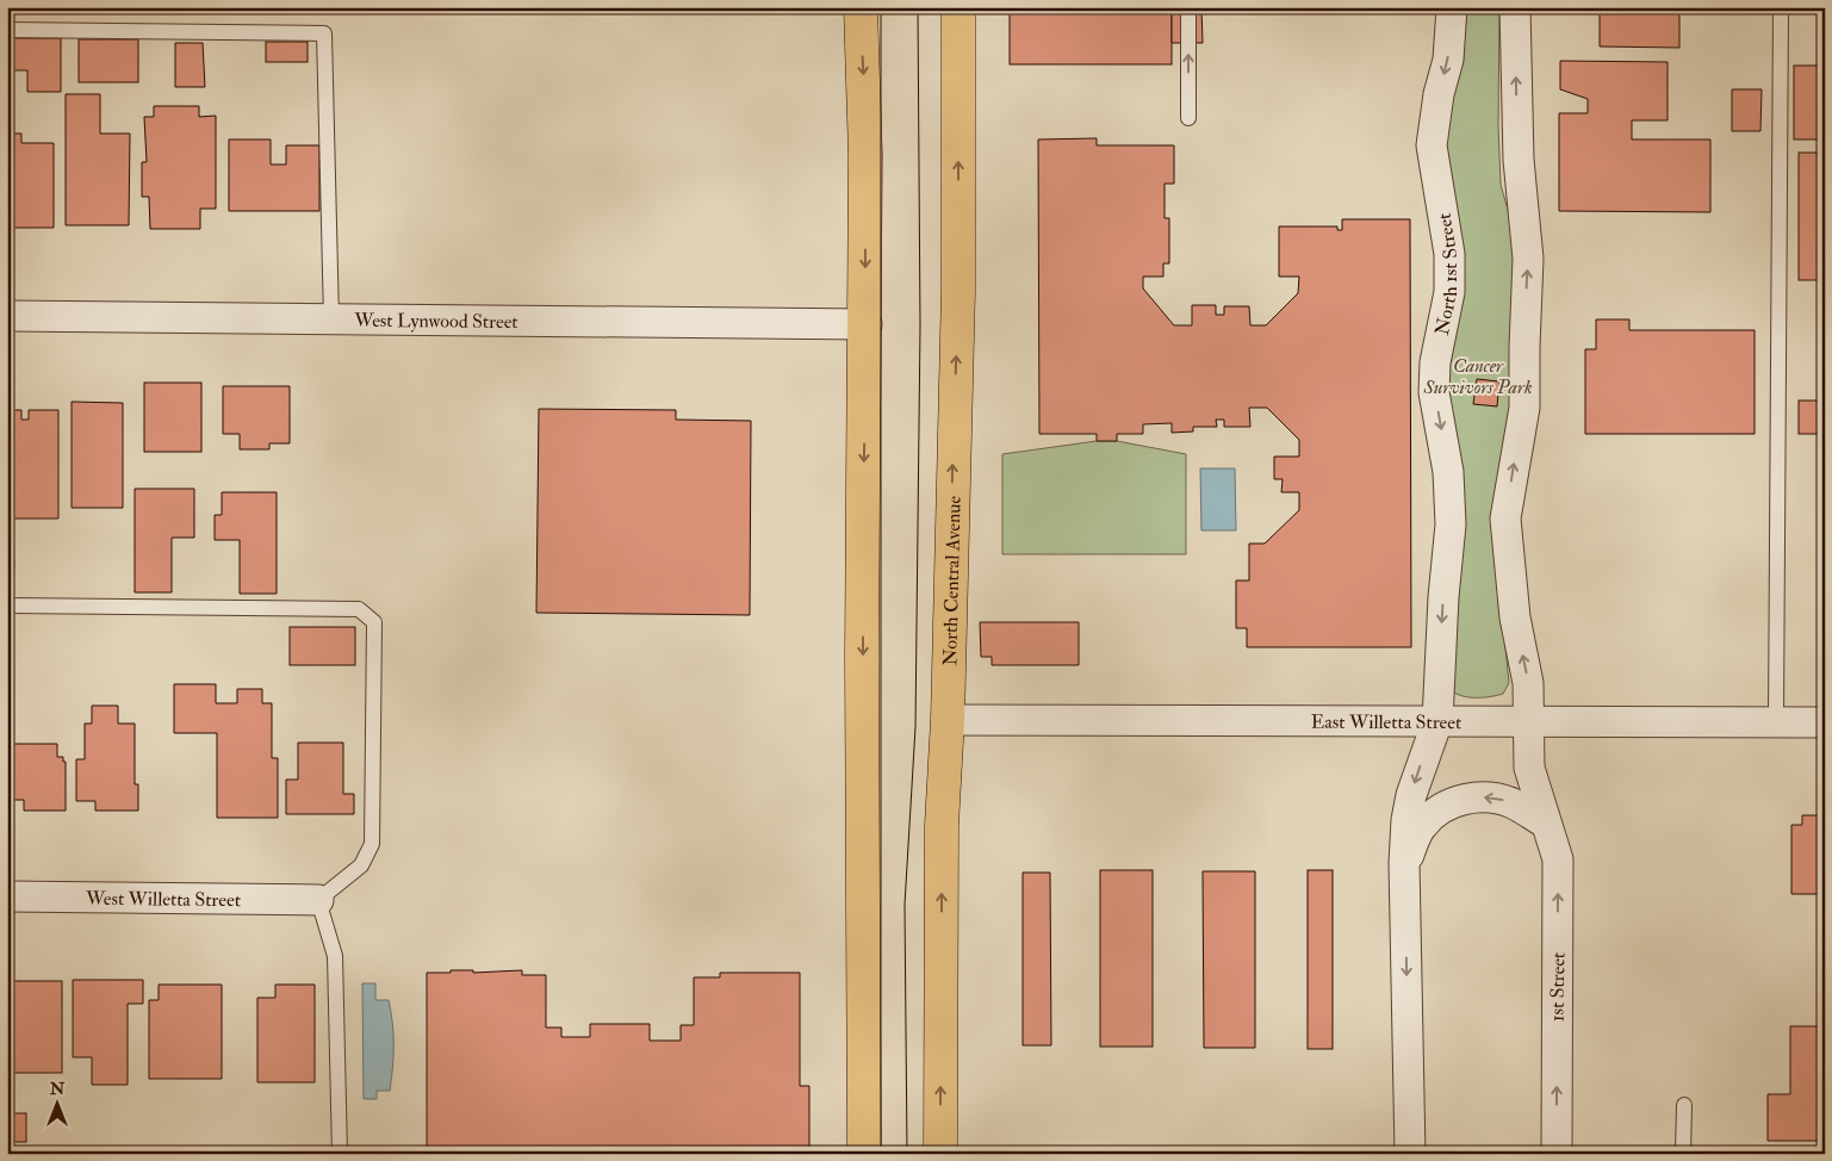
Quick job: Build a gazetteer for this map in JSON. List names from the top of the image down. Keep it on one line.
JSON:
{"streets":{"main road":["North Central Avenue"],"street":["North 1st Street","West Lynwood Street","East Willetta Street","West Willetta Street","1st Street"]},"crossings":[["North 1st Street","East Willetta Street"],["North Central Avenue","East Willetta Street"],["East Willetta Street","1st Street"]],"parks":["Cancer Survivors Park"],"north":"top"}
